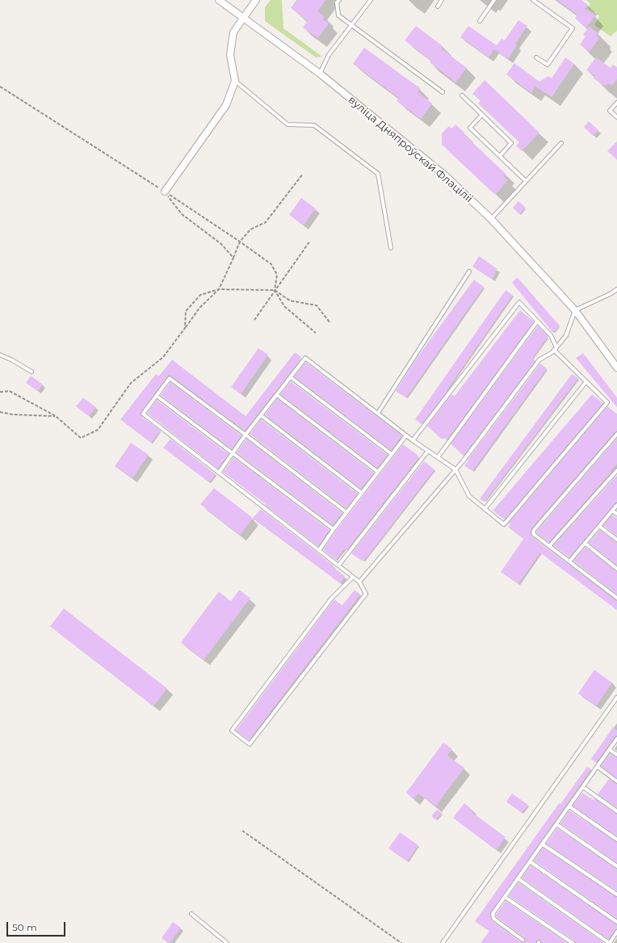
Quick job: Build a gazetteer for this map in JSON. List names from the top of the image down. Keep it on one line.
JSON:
{"streets":{"street":["вуліца Дняпроўскай Флаціліі"]},"scale_bar":"50 m"}
